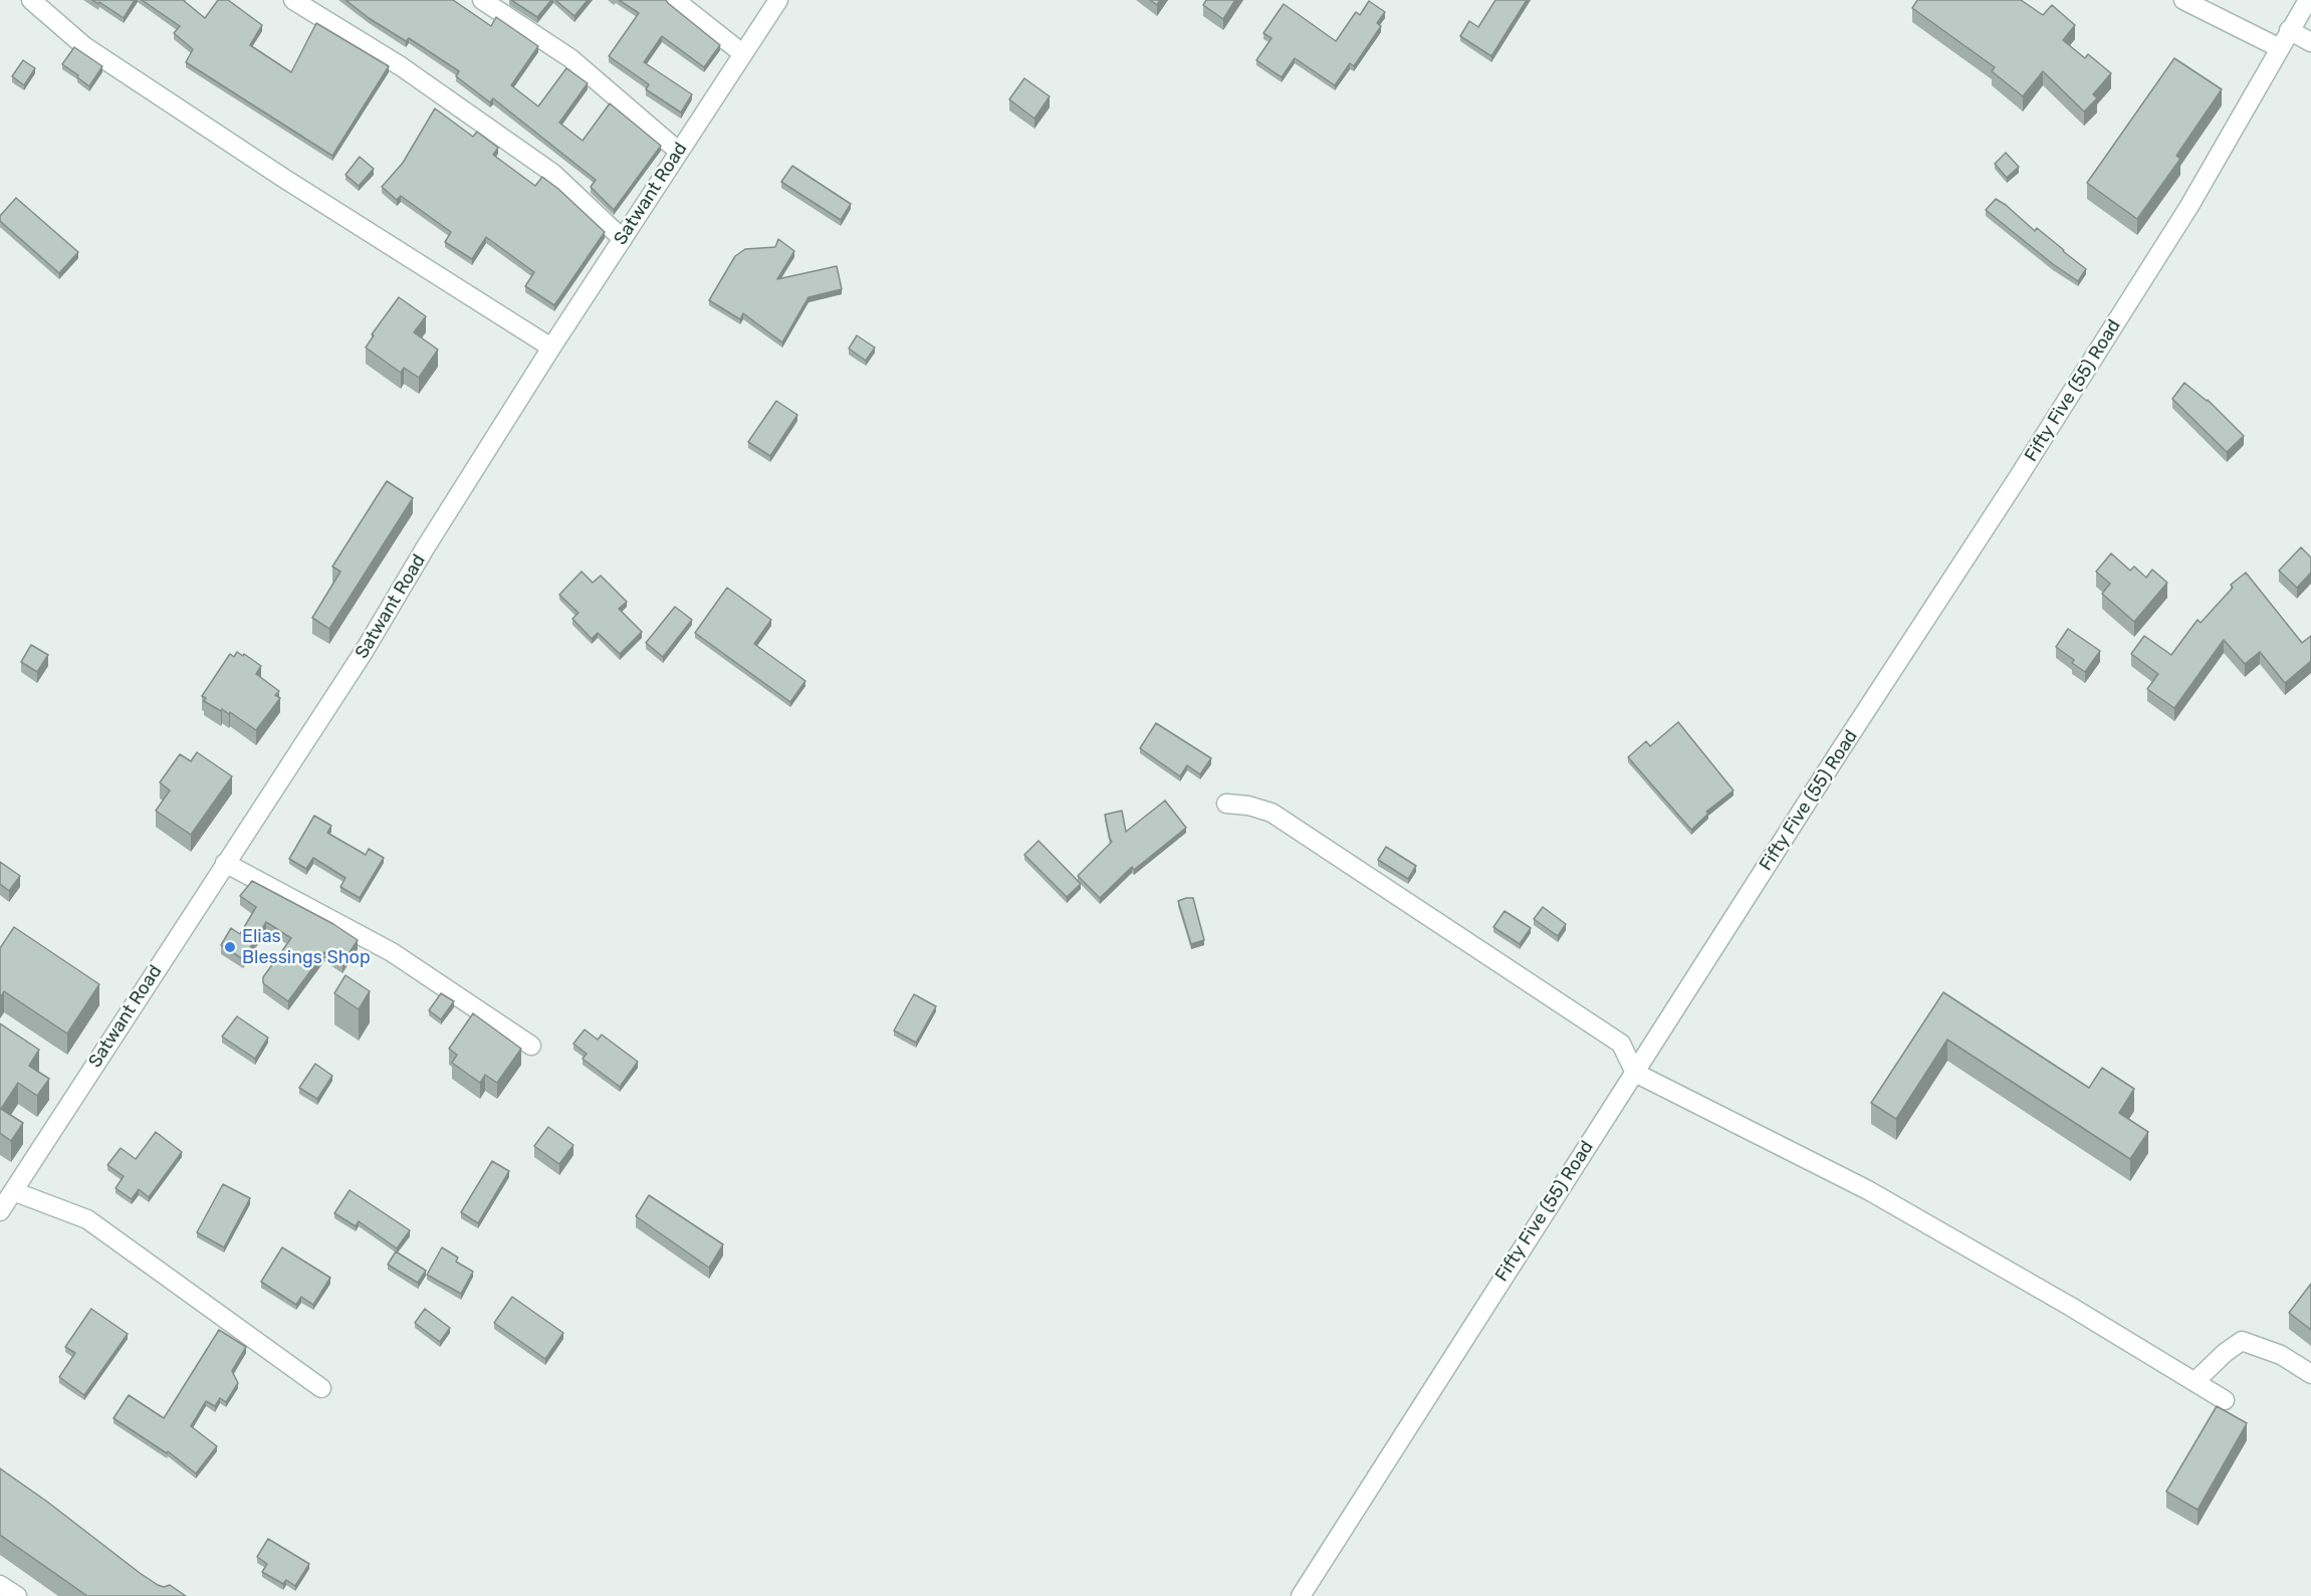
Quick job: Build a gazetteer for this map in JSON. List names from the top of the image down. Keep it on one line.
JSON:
{"streets":{"street":["Satwant Road","Fifty Five (55) Road"]},"places":["Elias Blessings Shop"]}
